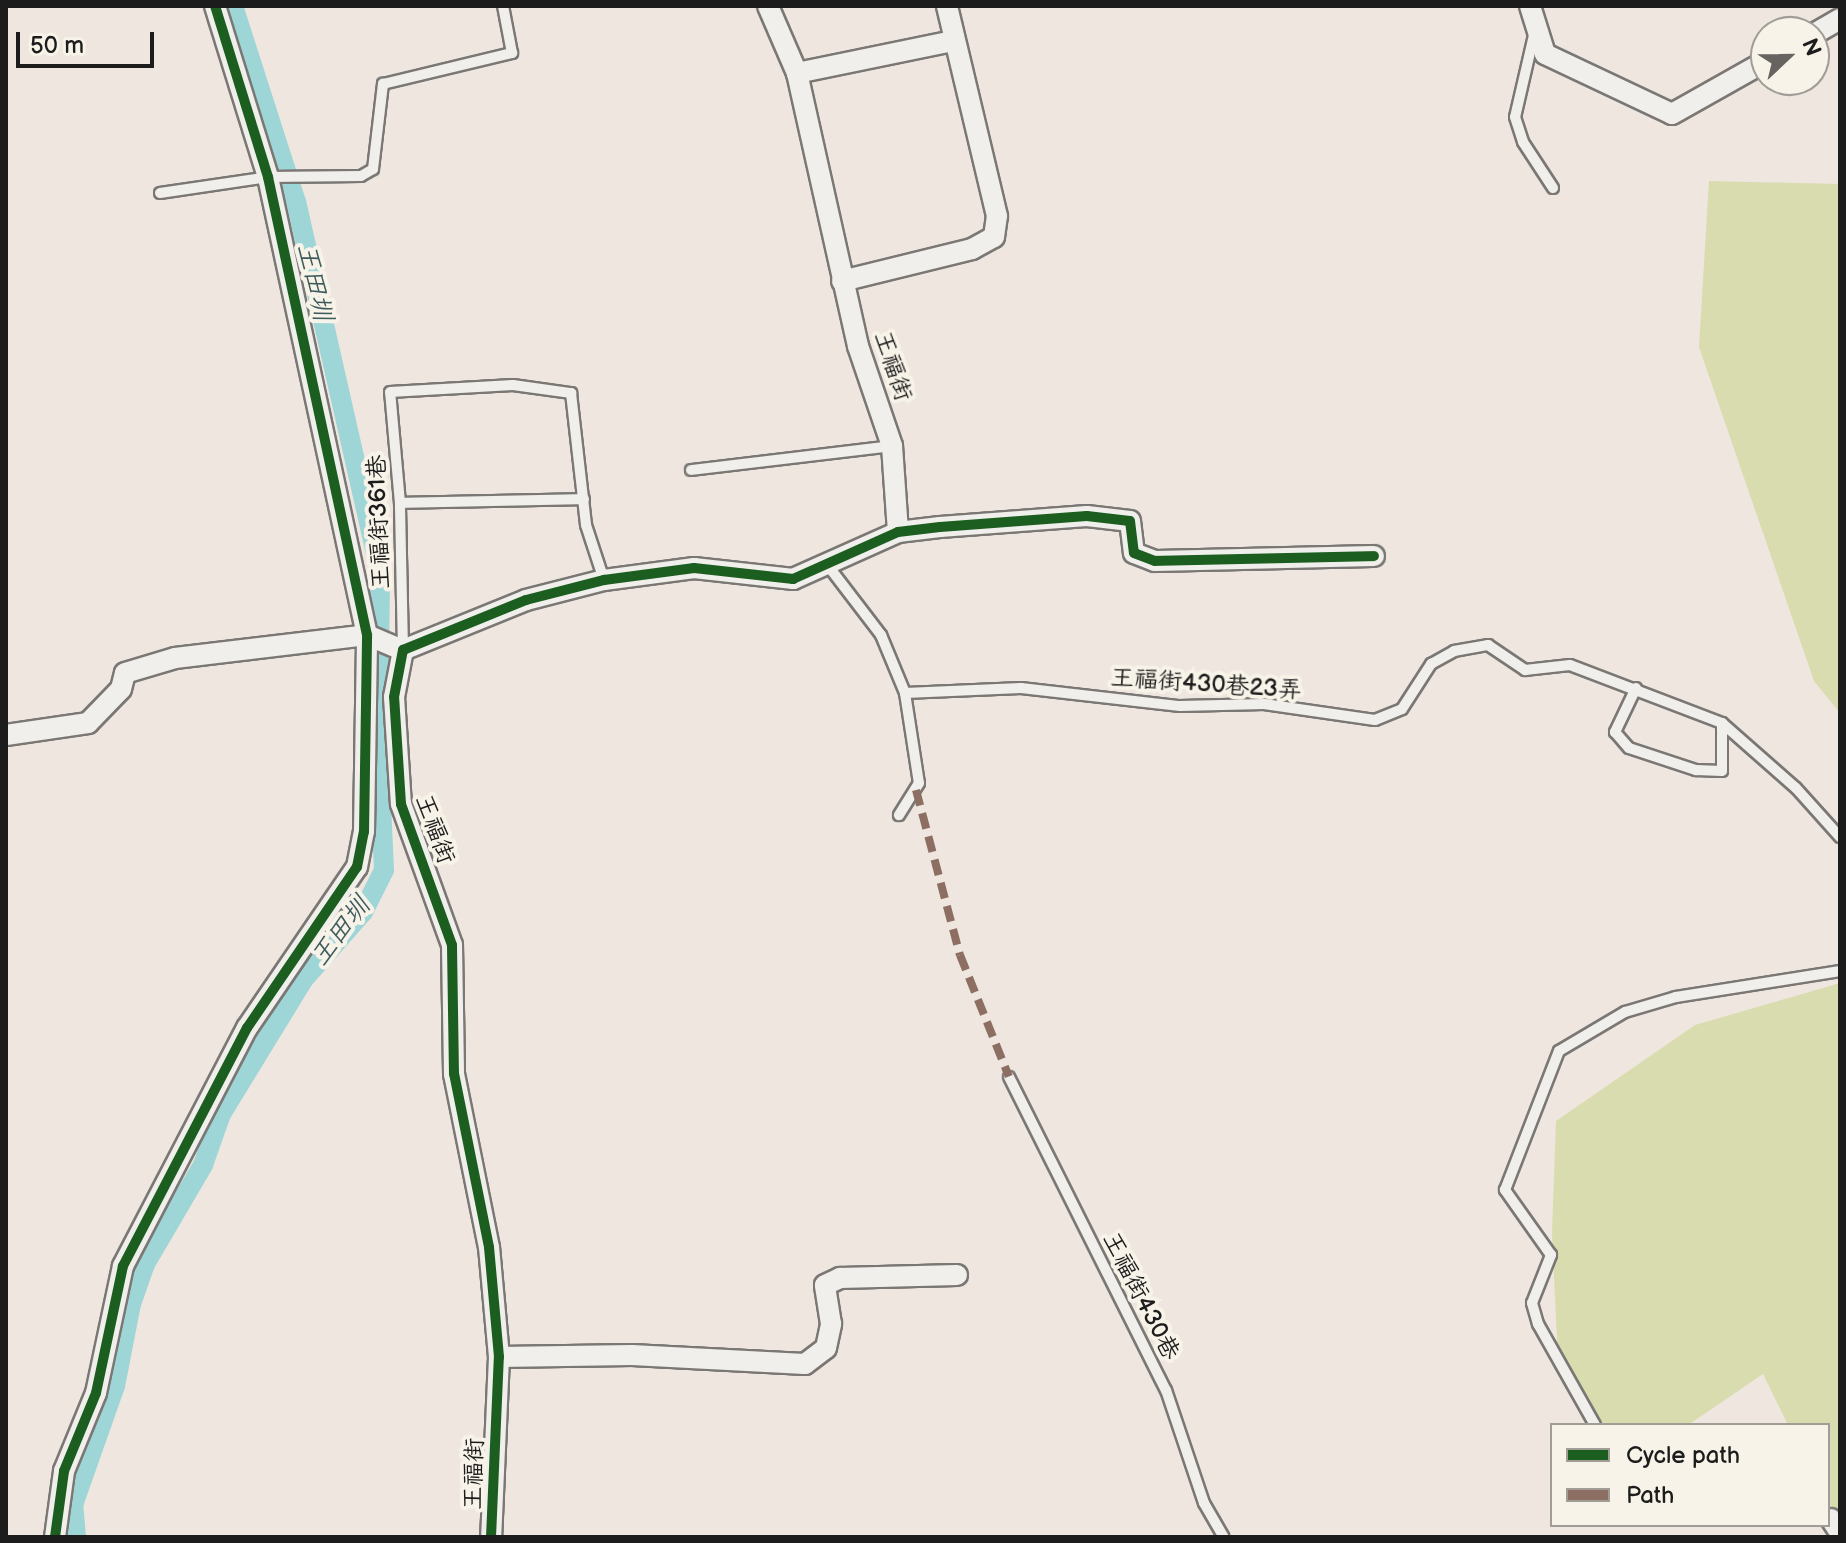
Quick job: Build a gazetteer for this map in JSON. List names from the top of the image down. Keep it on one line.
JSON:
{"streets":{"street":["王福街"],"lane":["王福街361巷","王福街430巷23弄","王福街430巷"]},"crossings":[["王福街","王福街361巷"]],"water":["王田圳"],"legend":["Cycle path","Path"],"scale_bar":"50 m","north":"right"}
